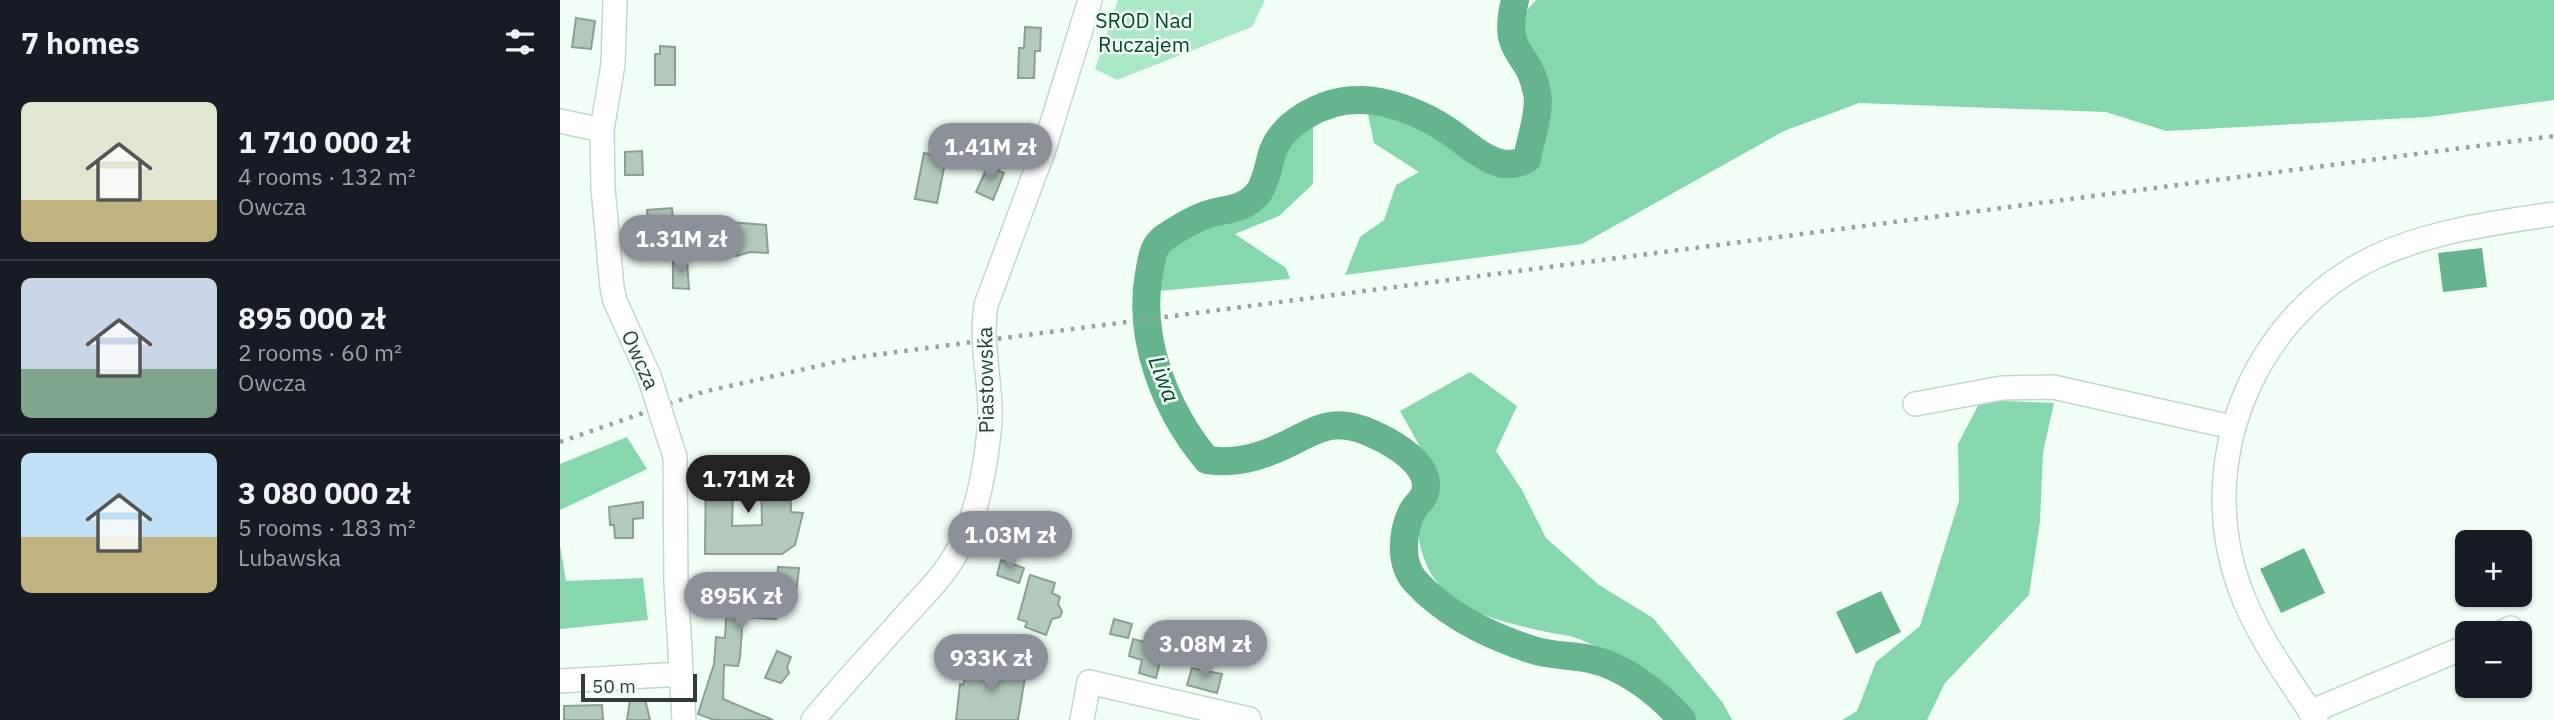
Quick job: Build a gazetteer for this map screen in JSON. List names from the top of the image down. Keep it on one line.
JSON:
{"streets":{"street":["Owcza","Piastowska"]},"water":["Liwa"],"parks":["SROD Nad Ruczajem"],"scale_bar":"50 m","page":{"heading":"7 homes","list":[{"name":"1 710 000 zł","note":"4 rooms · 132 m² · Owcza"},{"name":"895 000 zł","note":"2 rooms · 60 m² · Owcza"},{"name":"3 080 000 zł","note":"5 rooms · 183 m² · Lubawska"}],"price":["1.41M zł","1.31M zł","1.71M zł","1.03M zł","895K zł","3.08M zł","933K zł"],"map_buttons":["+","−"],"scale":"50 m"}}
